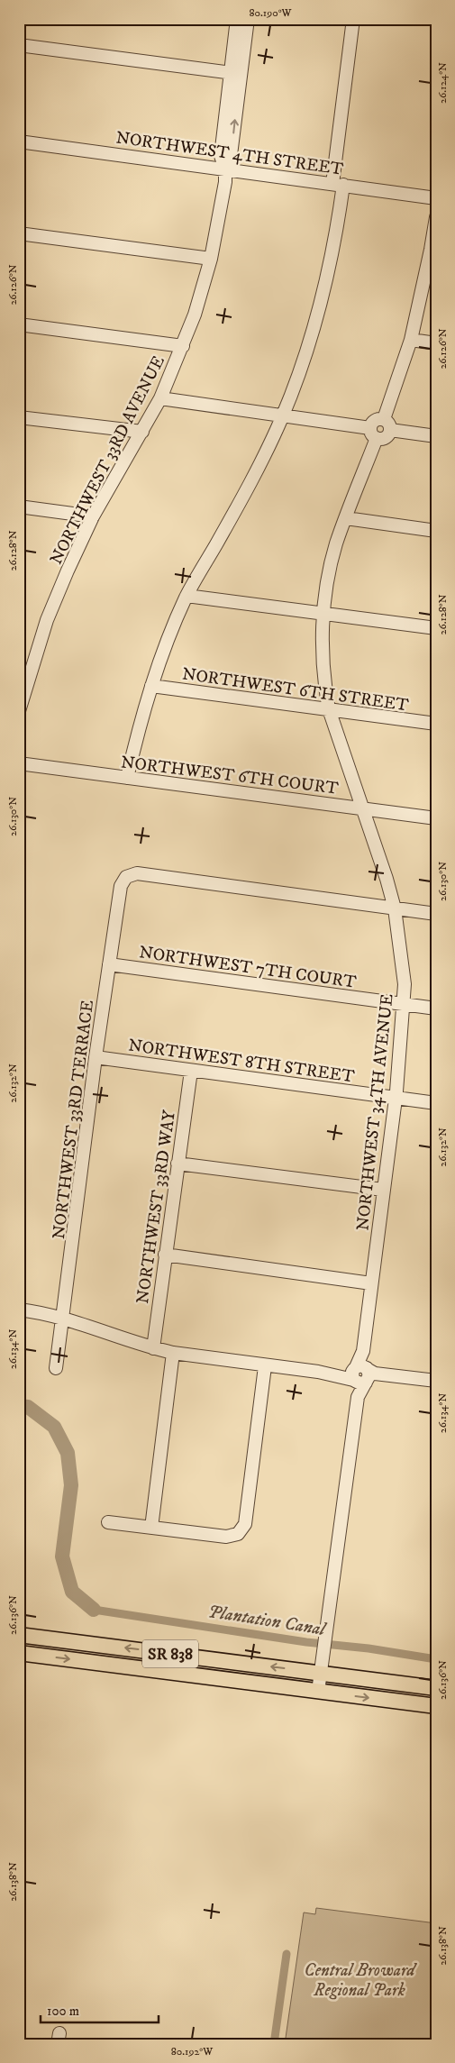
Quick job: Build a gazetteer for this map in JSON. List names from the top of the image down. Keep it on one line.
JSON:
{"streets":{"main road":["SR 838"],"street":["NORTHWEST 4TH STREET","NORTHWEST 33RD AVENUE","NORTHWEST 6TH STREET","NORTHWEST 6TH COURT","NORTHWEST 7TH COURT","NORTHWEST 8TH STREET","NORTHWEST 34TH AVENUE","NORTHWEST 33RD TERRACE","NORTHWEST 33RD WAY"]},"crossings":[["NORTHWEST 4TH STREET","NORTHWEST 33RD AVENUE"],["NORTHWEST 6TH STREET","NORTHWEST 34TH AVENUE"],["NORTHWEST 6TH COURT","NORTHWEST 34TH AVENUE"],["NORTHWEST 7TH COURT","NORTHWEST 34TH AVENUE"],["NORTHWEST 7TH COURT","NORTHWEST 33RD TERRACE"],["NORTHWEST 8TH STREET","NORTHWEST 34TH AVENUE"],["NORTHWEST 8TH STREET","NORTHWEST 33RD TERRACE"],["NORTHWEST 8TH STREET","NORTHWEST 33RD WAY"],["NORTHWEST 34TH AVENUE","NORTHWEST 33RD TERRACE"]],"water":["Plantation Canal"],"parks":["Central Broward Regional Park"],"scale_bar":"100 m","coordinates":["80.190°W","26.124°N","26.126°N","26.128°N","26.130°N","26.132°N","26.134°N","26.136°N","26.138°N","80.192°W"]}
